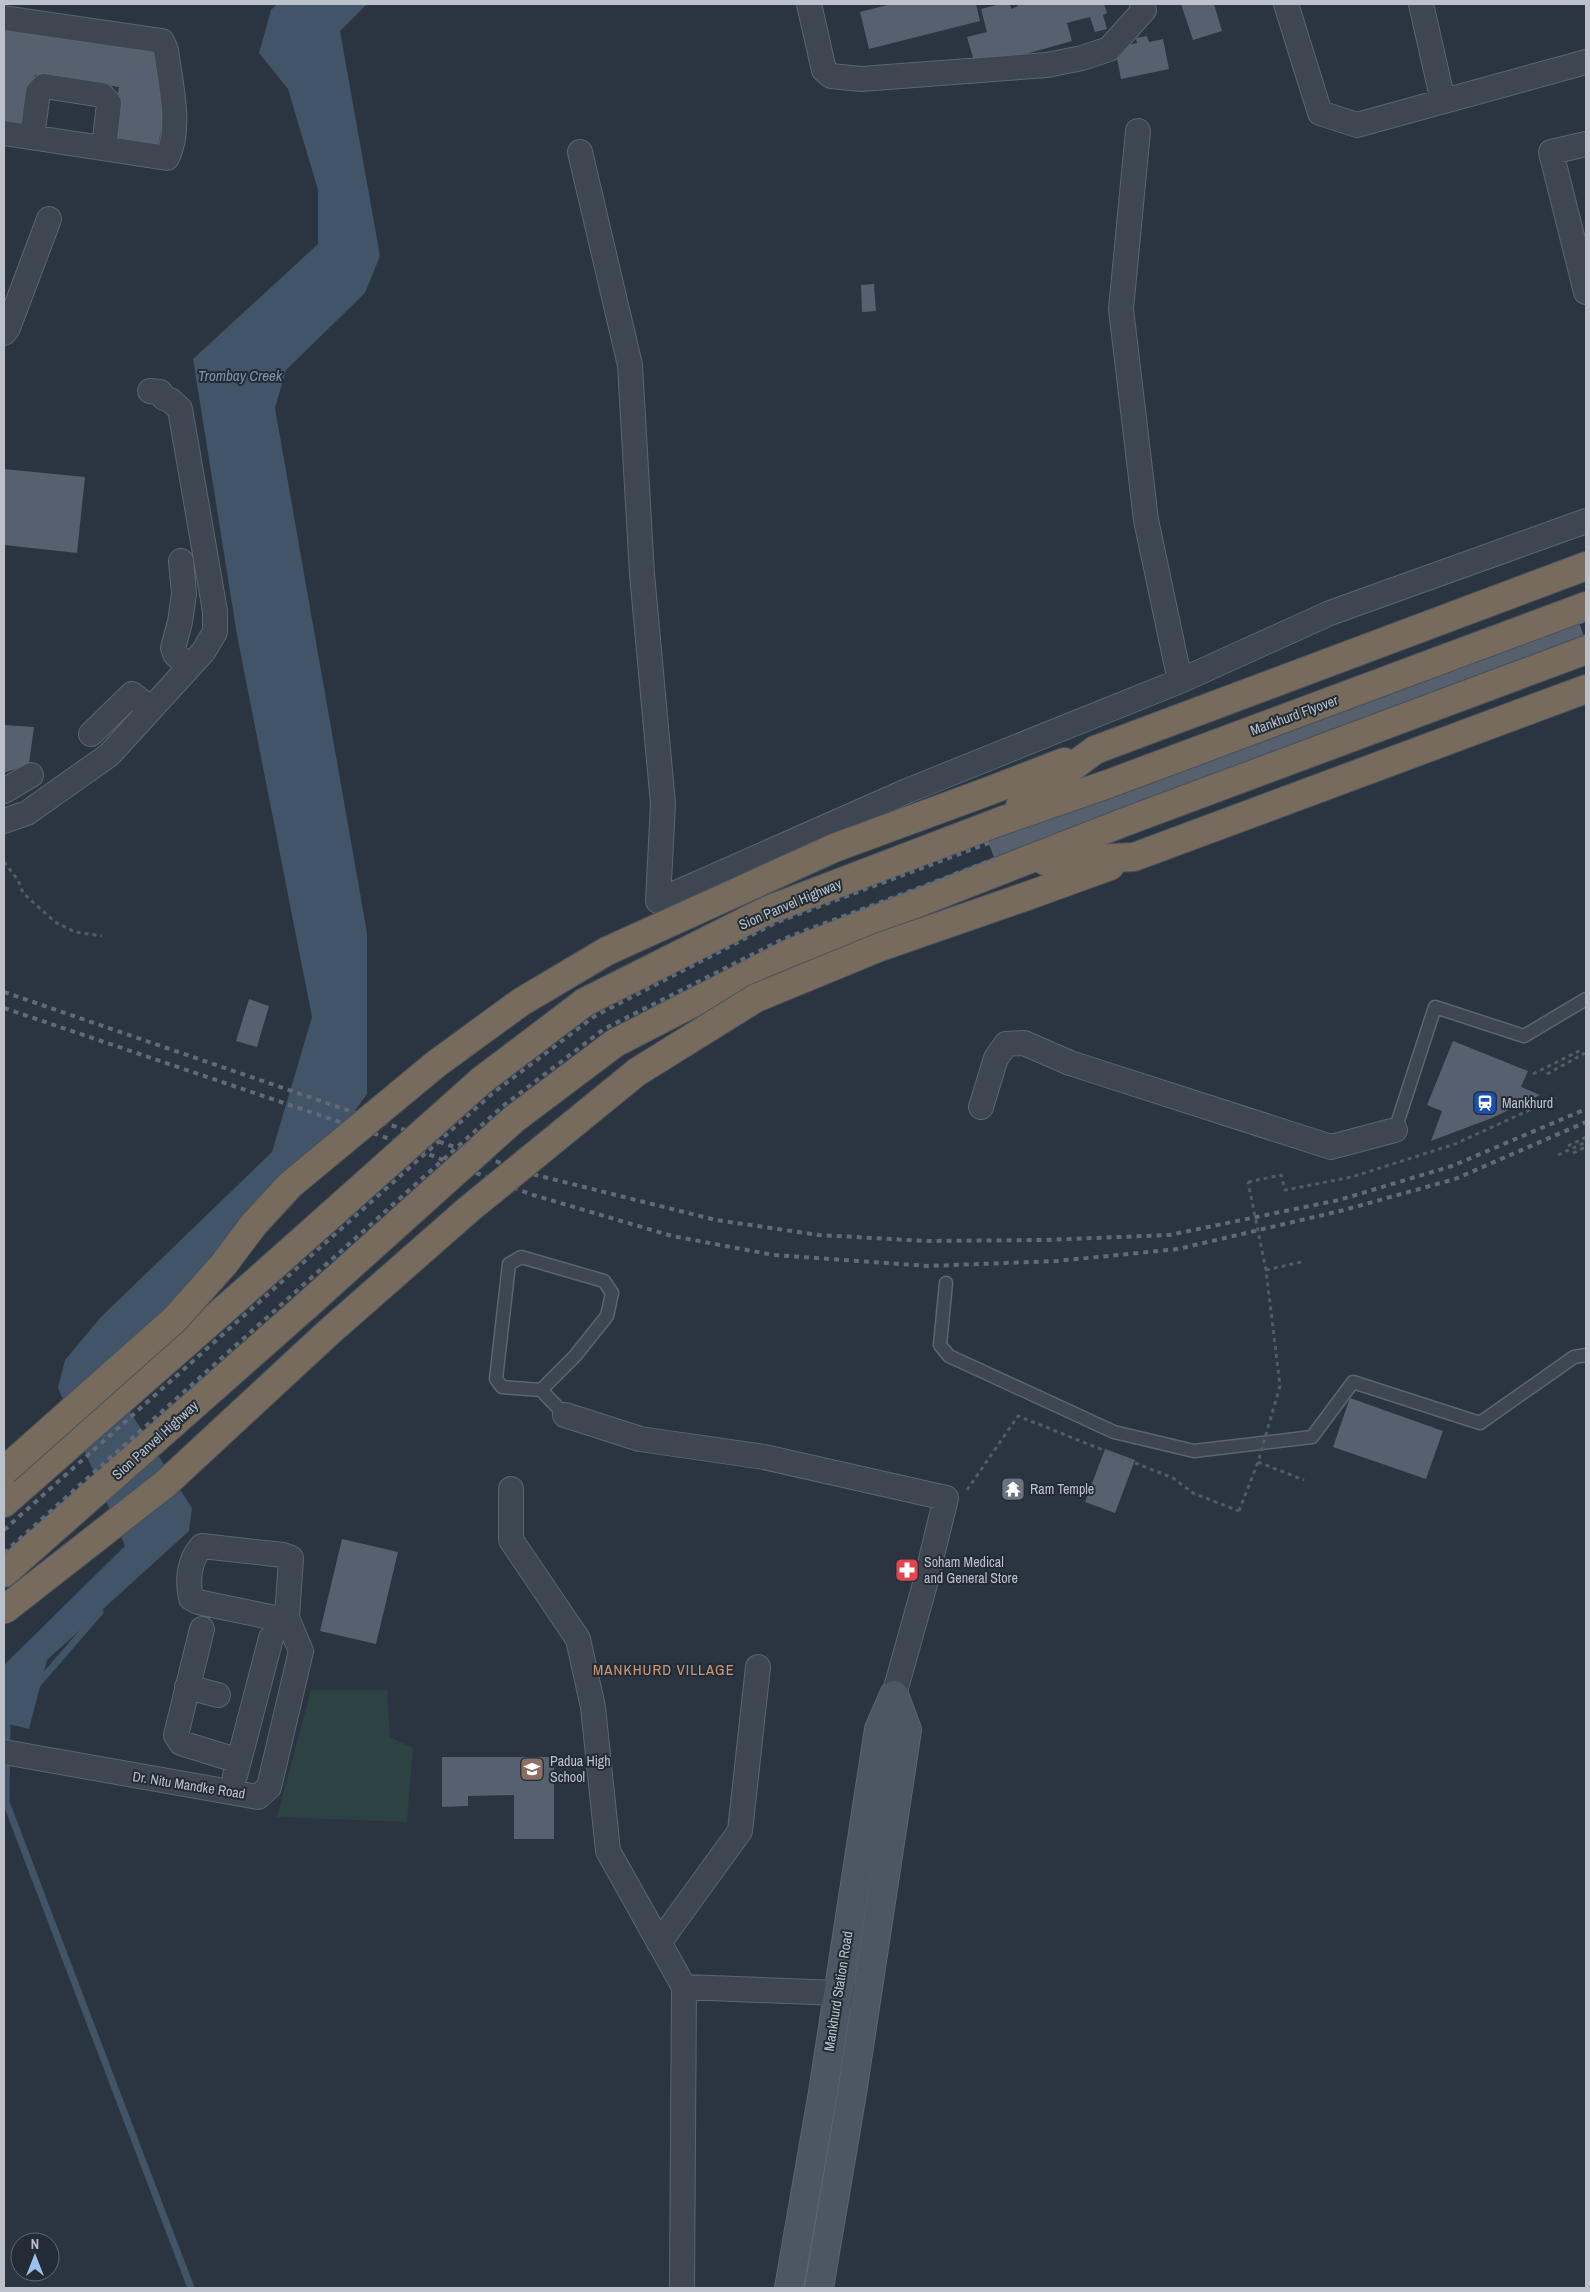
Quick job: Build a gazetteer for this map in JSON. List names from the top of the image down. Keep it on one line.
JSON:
{"streets":{"highway":["Mankhurd Flyover","Sion Panvel Highway"],"street":["Dr. Nitu Mandke Road","Mankhurd Station Road"]},"crossings":[["Mankhurd Flyover","Sion Panvel Highway"]],"districts":["MANKHURD VILLAGE"],"water":["Trombay Creek"],"places":{"station":["Mankhurd"],"temple":["Ram Temple"],"pharmacy":["Soham Medical and General Store"],"school or university":["Padua High School"]},"north":"top"}
